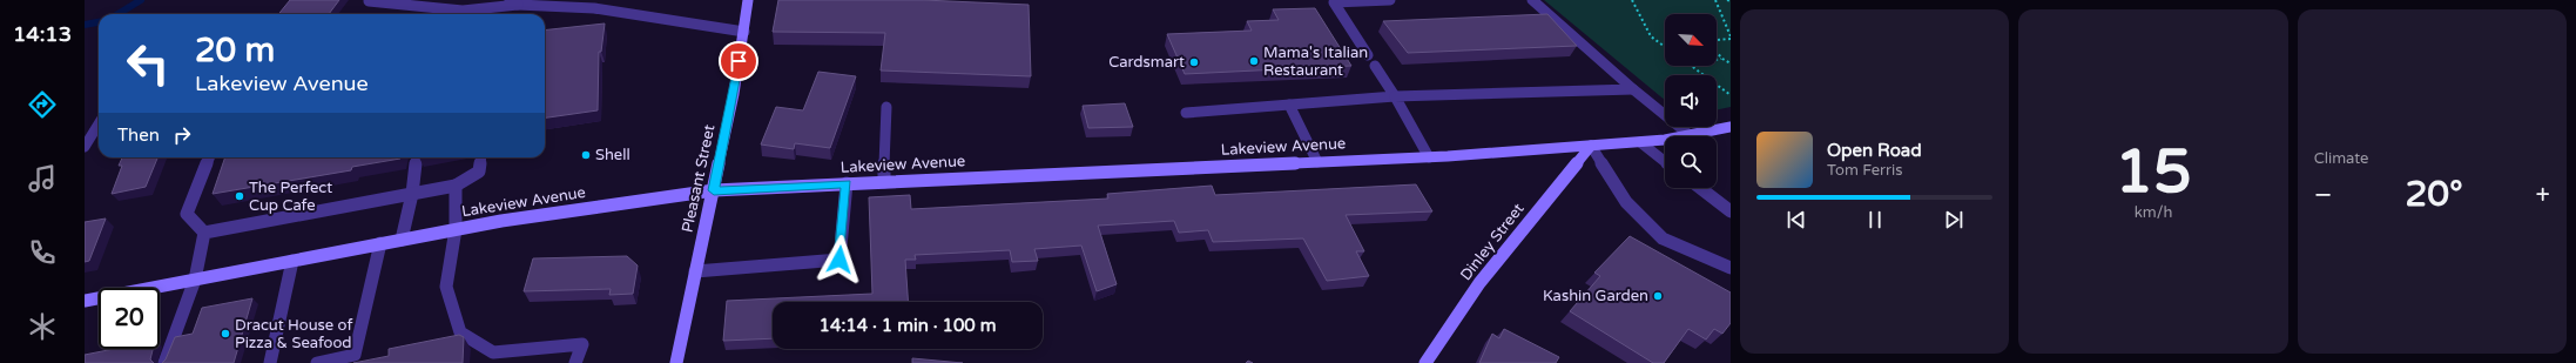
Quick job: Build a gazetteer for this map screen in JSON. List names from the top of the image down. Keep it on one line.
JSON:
{"streets":{"main road":["Lakeview Avenue","Pleasant Street","Dinley Street"]},"crossings":[["Lakeview Avenue","Pleasant Street"],["Lakeview Avenue","Dinley Street"]],"places":["Mama's Italian Restaurant","Cardsmart","Shell","The Perfect Cup Cafe","Kashin Garden","Dracut House of Pizza & Seafood"],"north":"bottom right","page":{"tabs":"14:13","tile":[["15","km/h"],"Climate"],"turn":["20 m","Lakeview Avenue"],"then":"Then","song":["Open Road","Tom Ferris"],"heat":["−","20°","+"],"limit":"20","trip":"14:14 · 1 min · 100 m"}}
